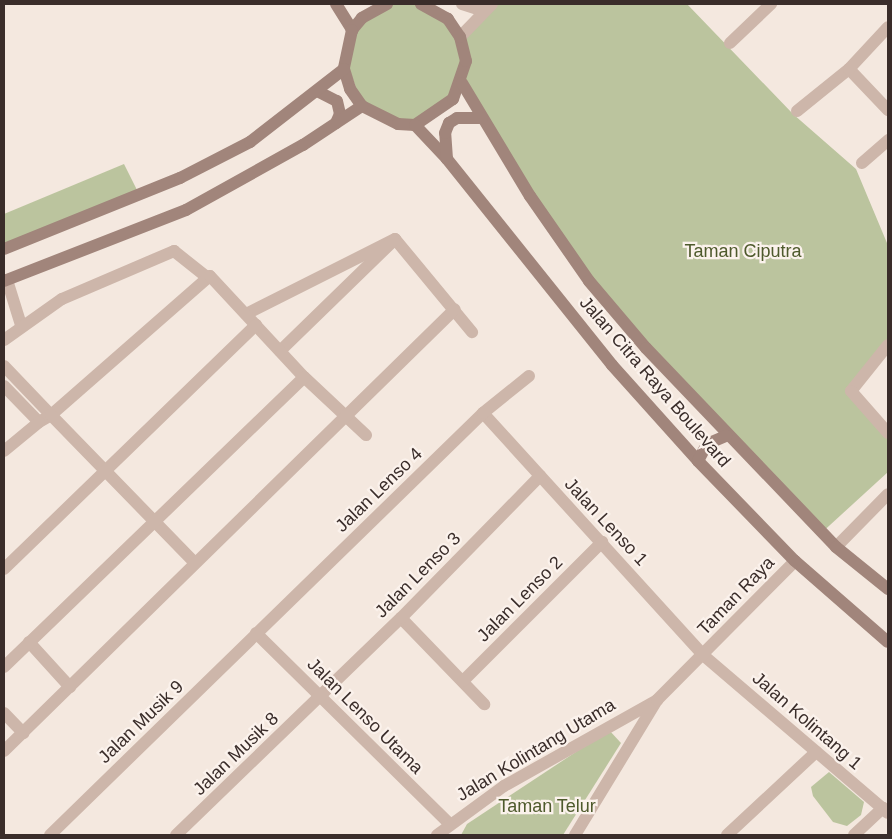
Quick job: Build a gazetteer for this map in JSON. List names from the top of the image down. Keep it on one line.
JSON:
{"streets":{"main road":["Jalan Citra Raya Boulevard"],"street":["Jalan Lenso 4","Jalan Lenso 1","Jalan Lenso 3","Taman Raya","Jalan Lenso 2","Jalan Lenso Utama","Jalan Kolintang 1","Jalan Musik 9","Jalan Kolintang Utama","Jalan Musik 8"]},"crossings":[["Jalan Citra Raya Boulevard","Taman Raya"],["Jalan Lenso 4","Jalan Lenso 1"],["Jalan Lenso 4","Jalan Lenso Utama"],["Jalan Lenso 4","Jalan Musik 9"],["Jalan Lenso 1","Jalan Lenso 3"],["Jalan Lenso 1","Taman Raya"],["Jalan Lenso 1","Jalan Lenso 2"],["Jalan Lenso 1","Jalan Kolintang 1"],["Jalan Lenso 1","Jalan Kolintang Utama"],["Jalan Lenso 3","Jalan Lenso Utama"],["Jalan Lenso 3","Jalan Musik 8"],["Taman Raya","Jalan Kolintang 1"],["Taman Raya","Jalan Kolintang Utama"],["Jalan Lenso Utama","Jalan Musik 9"],["Jalan Lenso Utama","Jalan Kolintang Utama"],["Jalan Lenso Utama","Jalan Musik 8"],["Jalan Kolintang 1","Jalan Kolintang Utama"]],"parks":["Taman Ciputra","Taman Telur"]}
